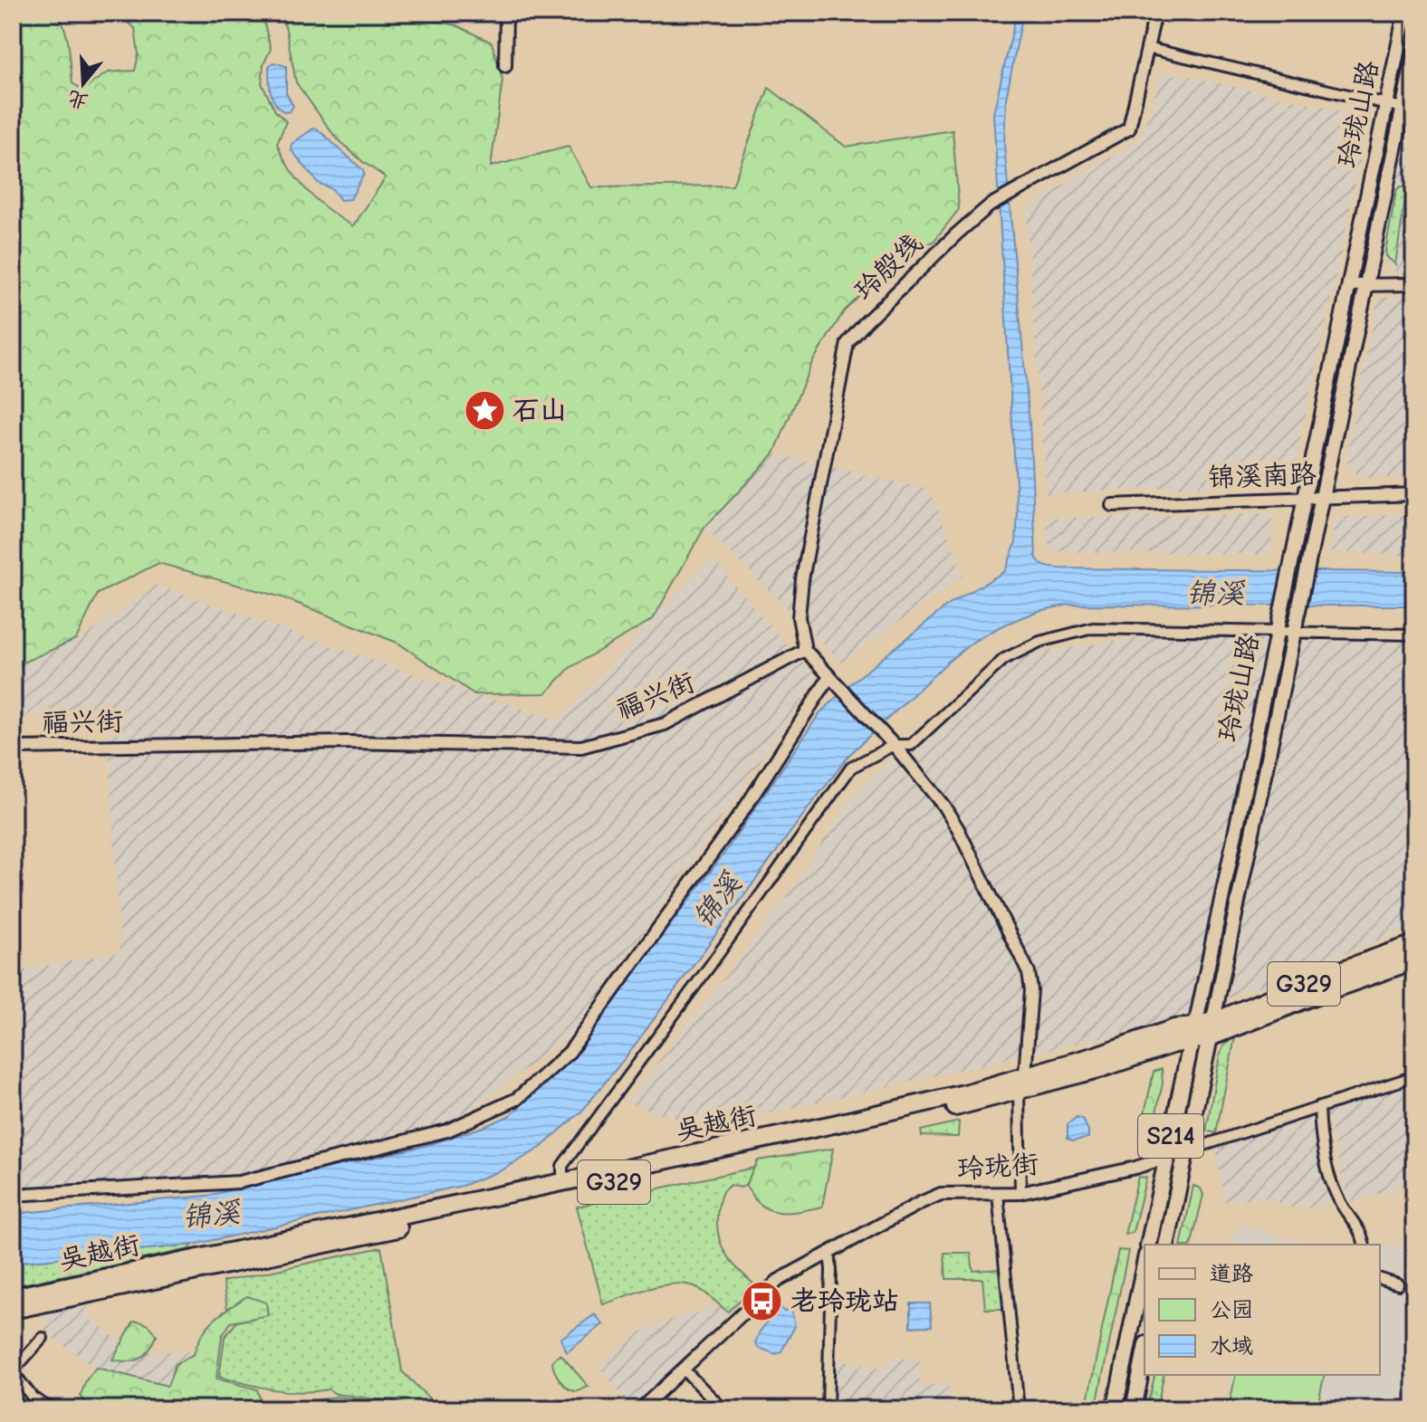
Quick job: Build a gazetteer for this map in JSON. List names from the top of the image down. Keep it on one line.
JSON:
{"streets":{"highway":["G329","吴越街"],"main road":["玲珑山路","S214"],"street":["玲殷线","锦溪南路","福兴街","玲珑街"]},"crossings":[["玲珑山路","锦溪南路"],["玲珑山路","吴越街"],["玲珑山路","玲珑街"],["玲殷线","福兴街"]],"water":["锦溪"],"places":{"place":["石山"],"bus stop":["老玲珑站"]},"legend":["道路","公园","水域"],"north":"bottom"}
